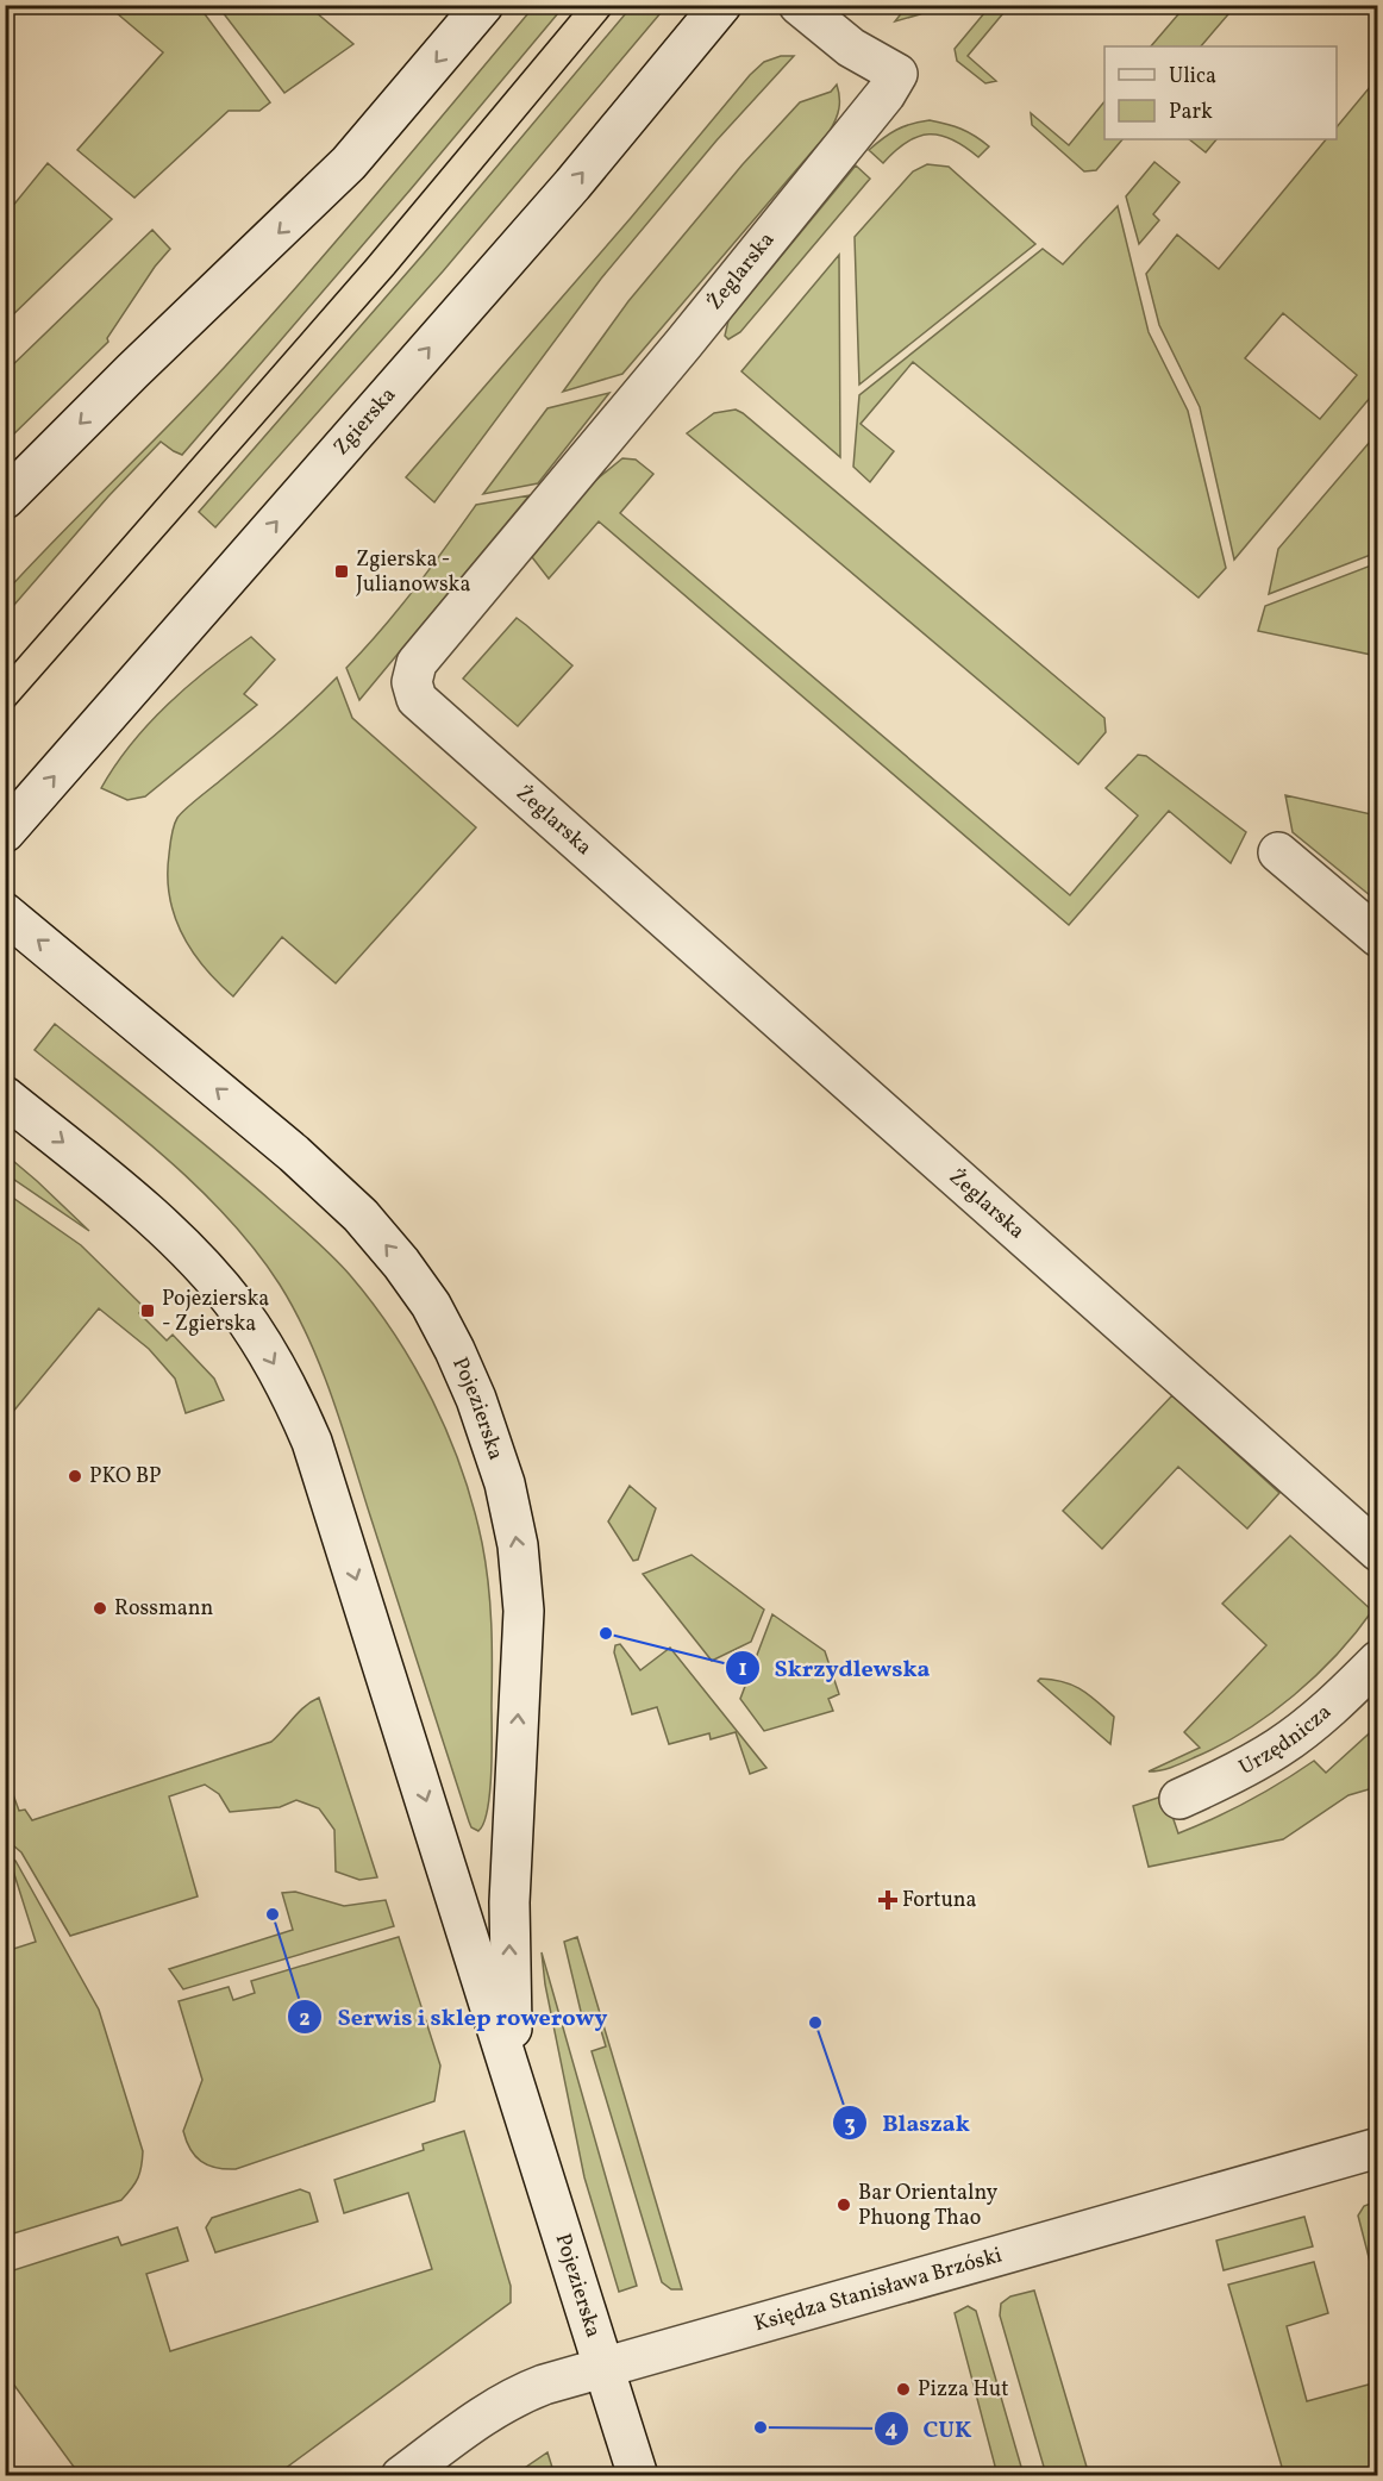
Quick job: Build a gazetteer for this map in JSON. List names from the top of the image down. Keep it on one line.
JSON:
{"streets":{"street":["Żeglarska","Zgierska","Pojezierska","Urzędnicza","Księdza Stanisława Brzóski"]},"crossings":[["Pojezierska","Księdza Stanisława Brzóski"]],"places":{"transit":["Zgierska - Julianowska","Pojezierska - Zgierska"],"other":["PKO BP","Rossmann","Skrzydlewska","Serwis i sklep rowerowy","Blaszak","Bar Orientalny Phuong Thao","Pizza Hut","CUK"],"health":["Fortuna"]},"legend":["Ulica","Park"]}
